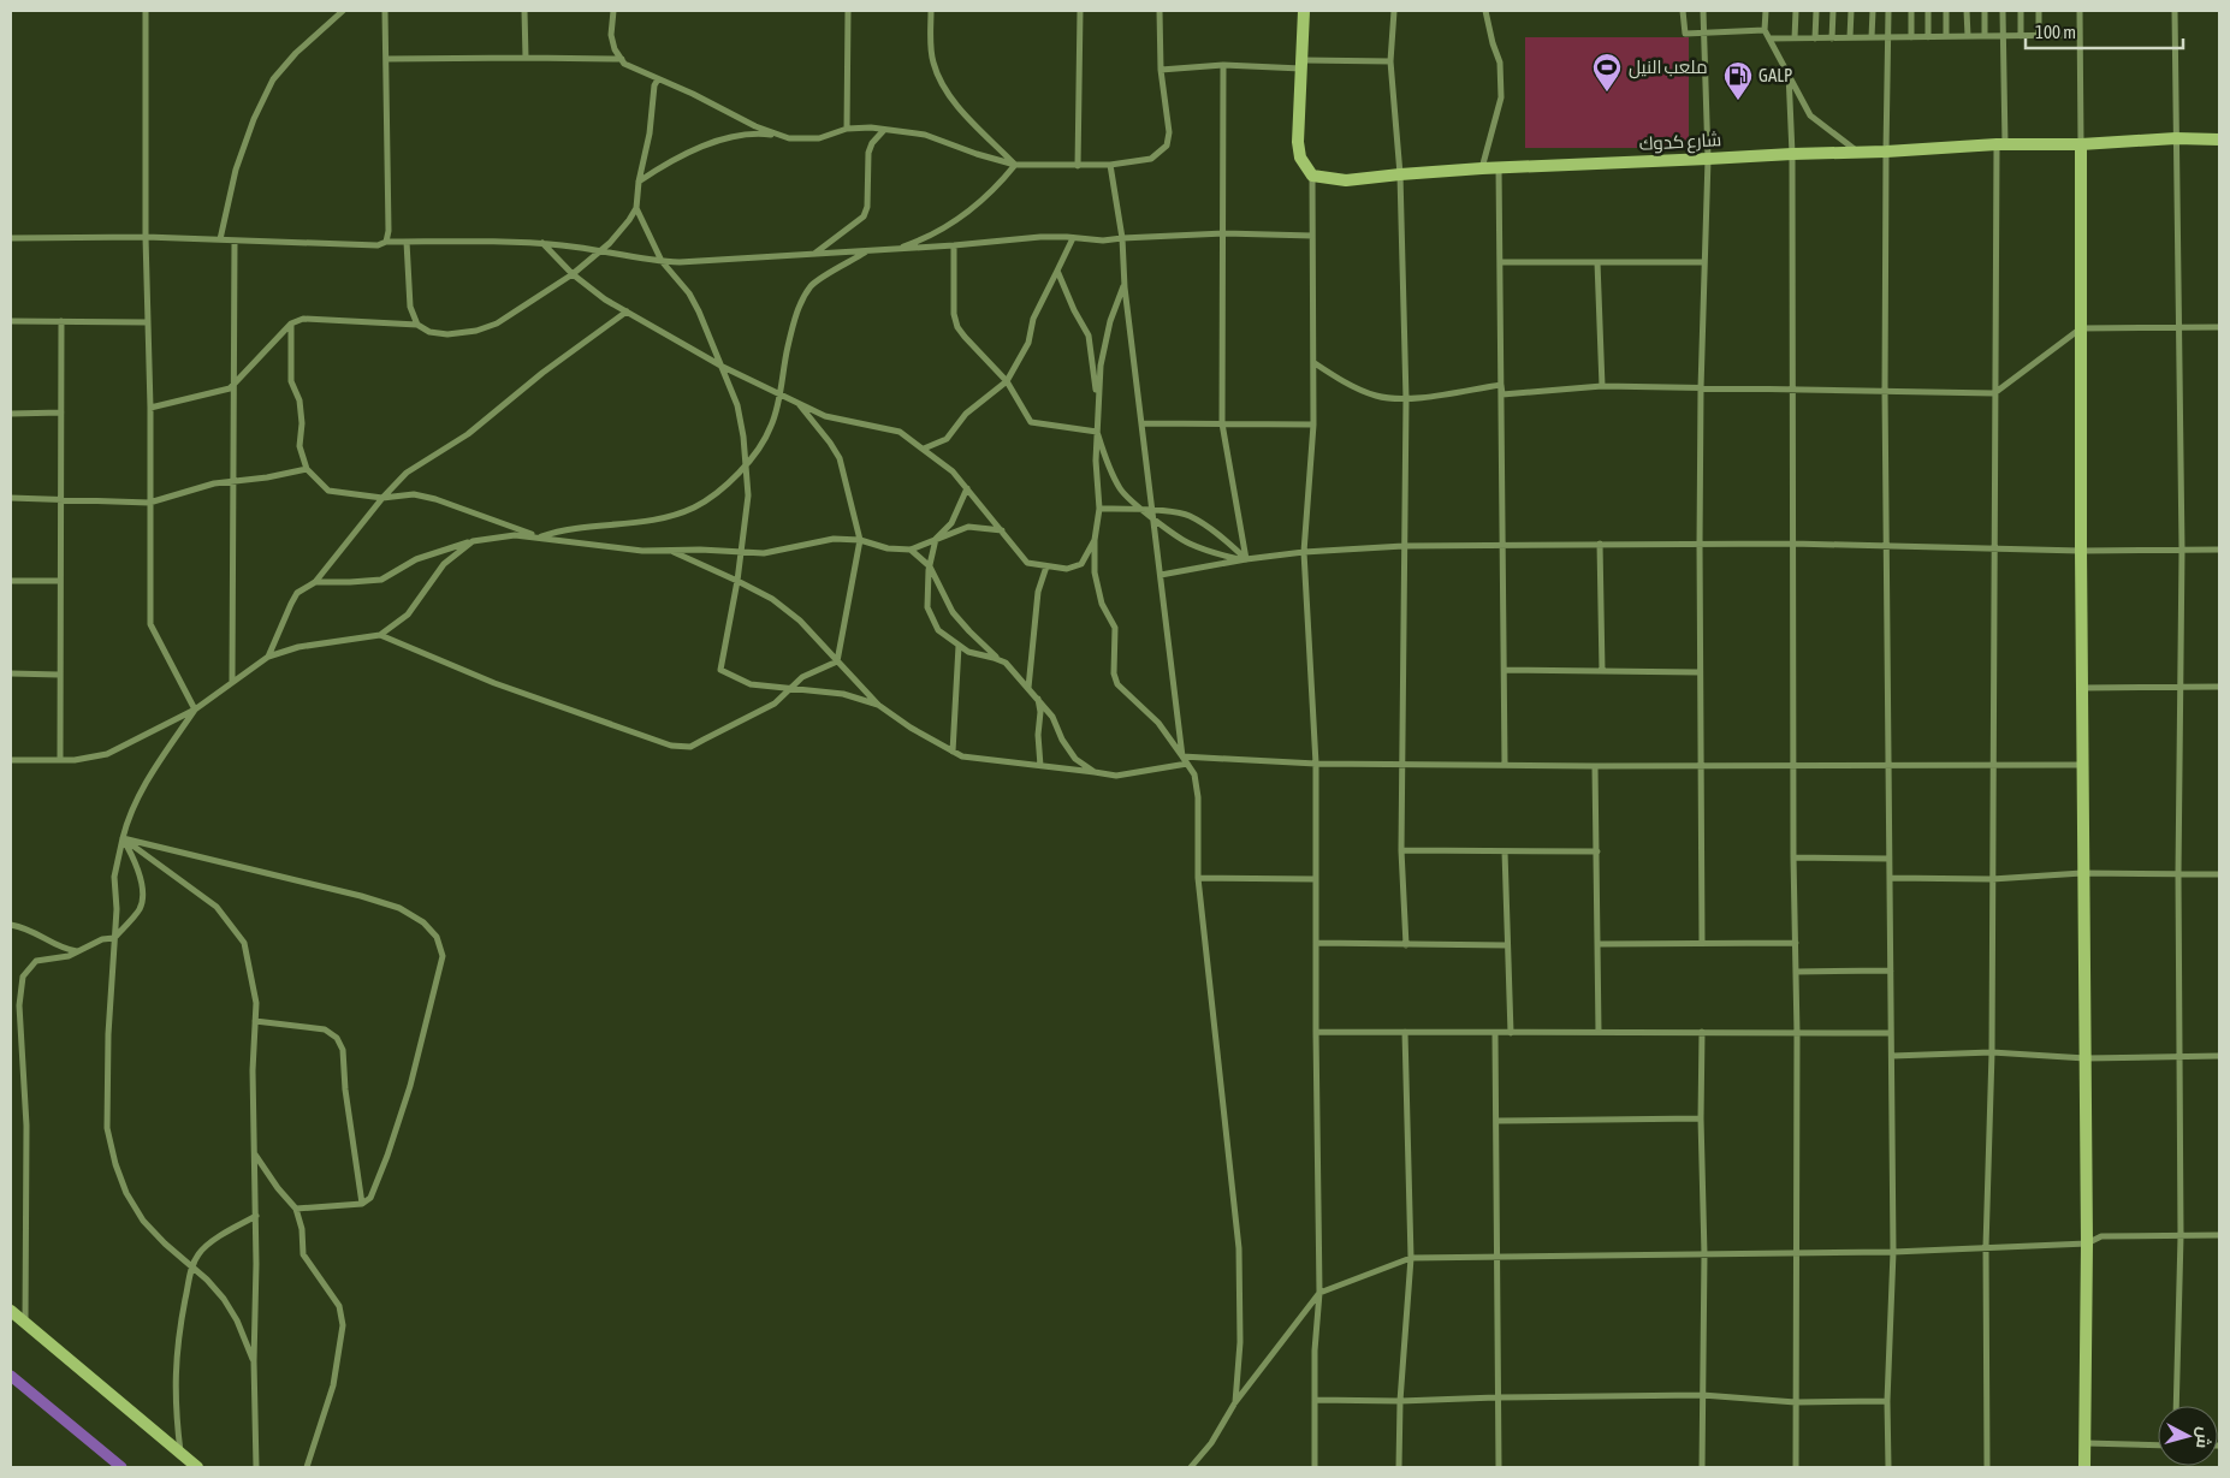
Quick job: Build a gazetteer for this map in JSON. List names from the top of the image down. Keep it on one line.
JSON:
{"streets":{"street":["شارع كدوك"]},"places":{"sports":["ملعب النيل"],"fuel station":["GALP"]},"scale_bar":"100 m","north":"right"}
